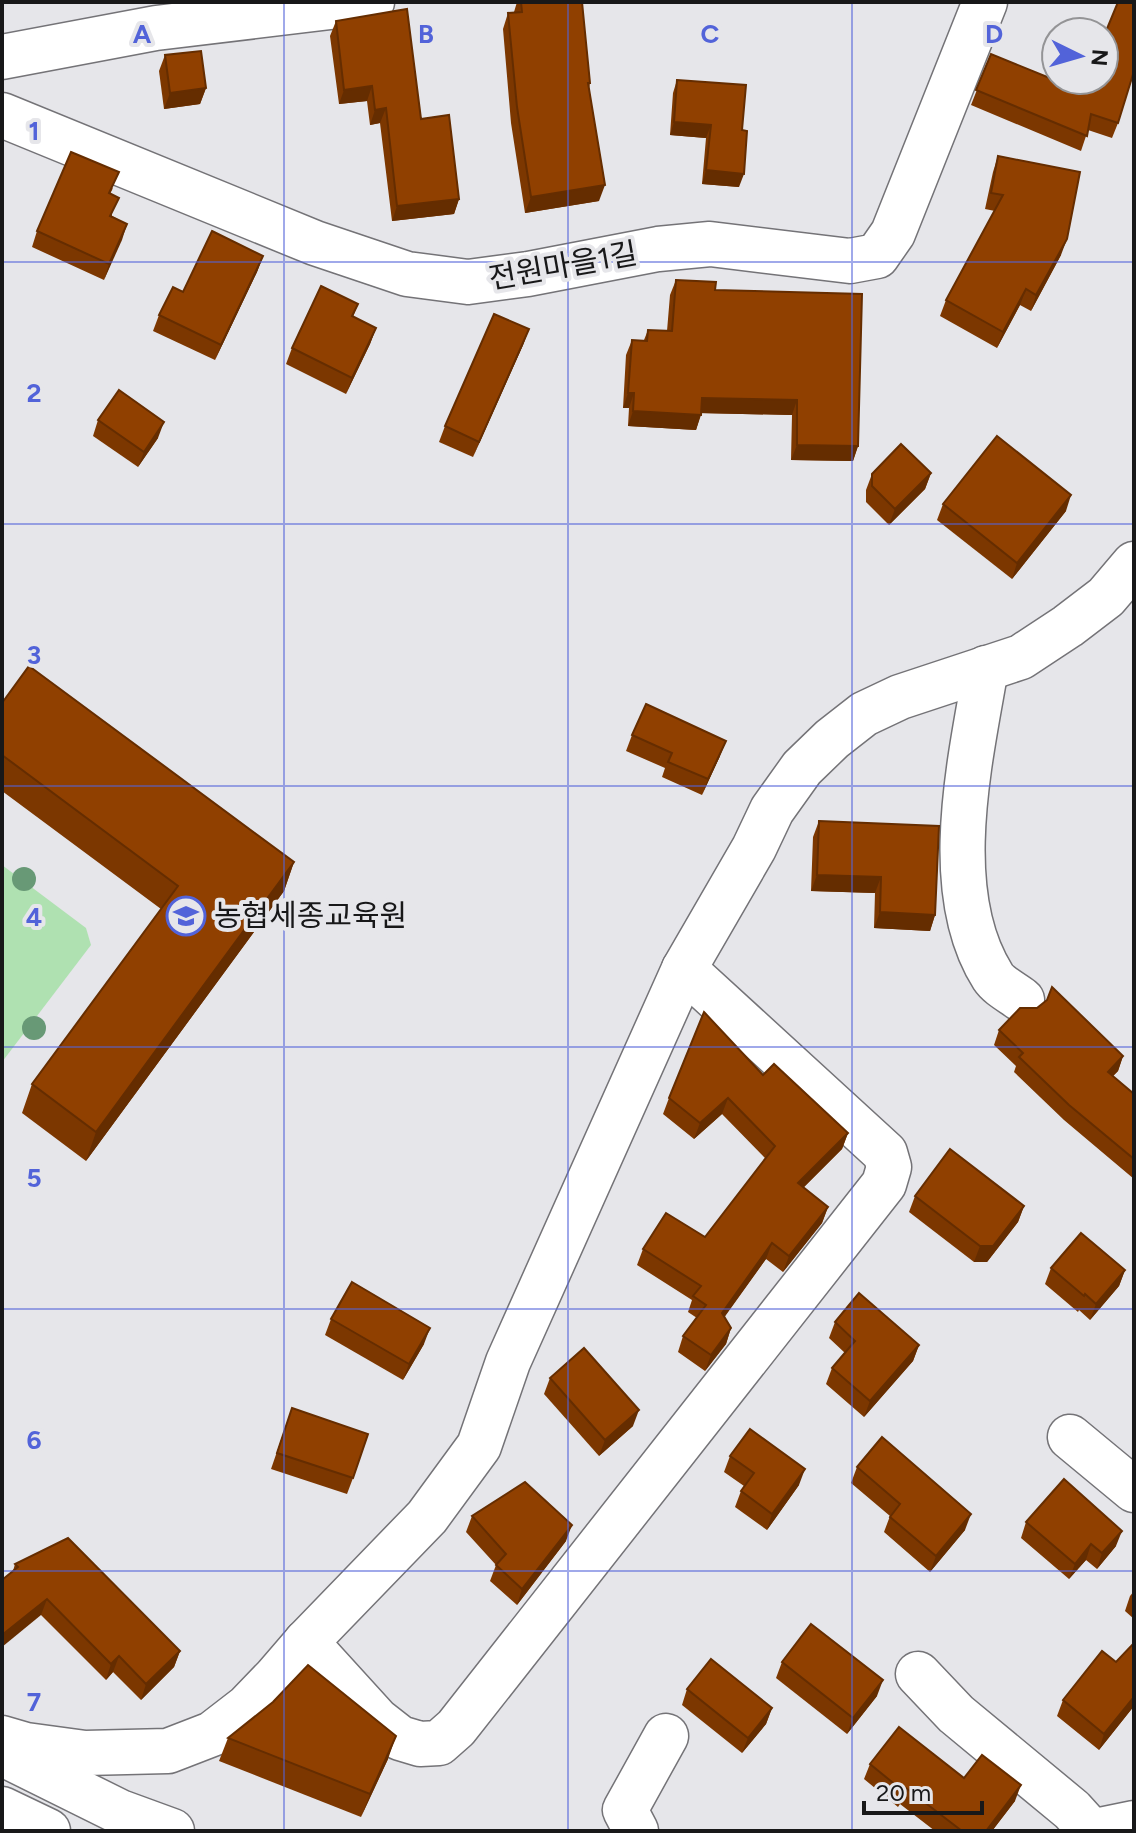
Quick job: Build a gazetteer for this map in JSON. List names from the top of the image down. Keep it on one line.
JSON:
{"streets":{"street":["전원마을1길"]},"places":{"school or university":["농협세종교육원"]},"scale_bar":"20 m","north":"right","grid":{"columns":["A","B","C","D"],"rows":["1","2","3","4","5","6","7"]}}
